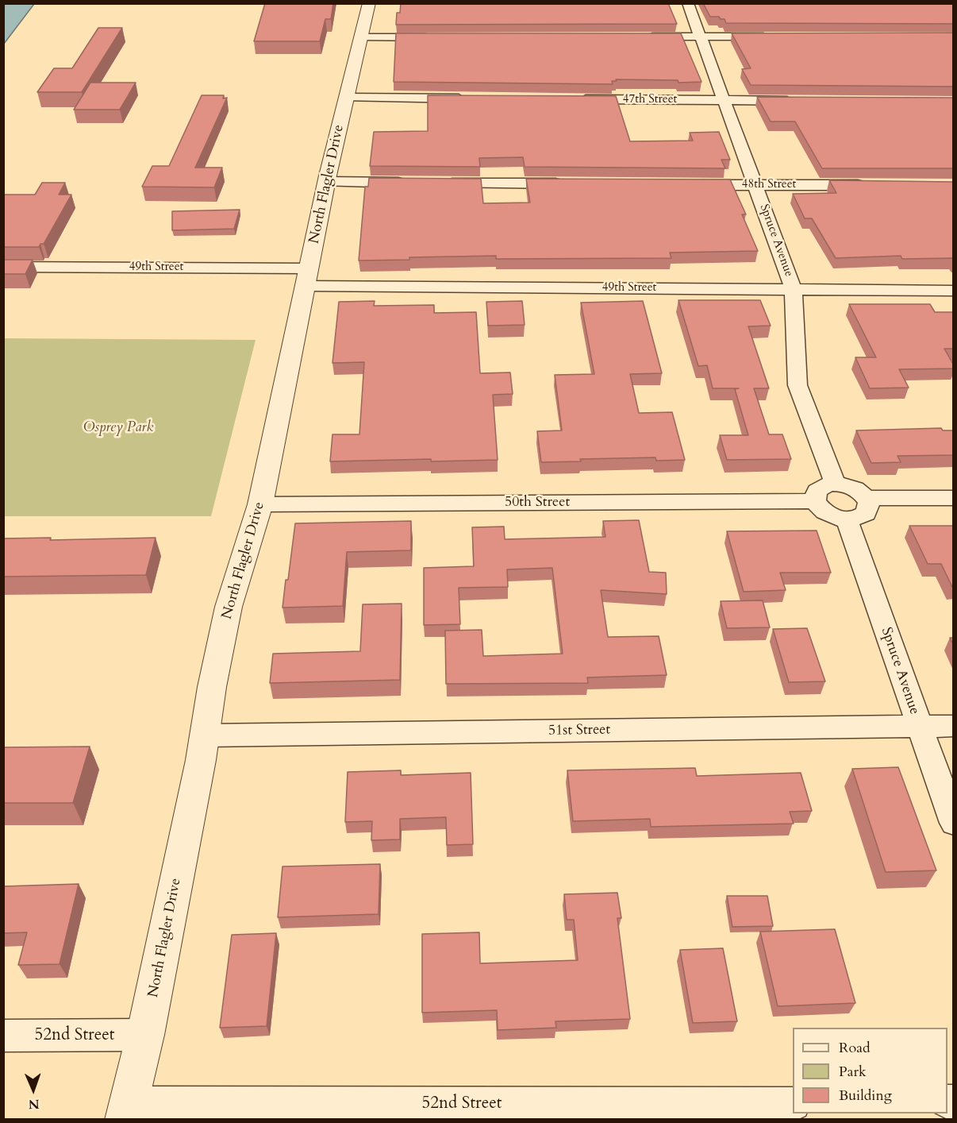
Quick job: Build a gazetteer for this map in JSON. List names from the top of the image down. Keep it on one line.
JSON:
{"streets":{"street":["47th Street","North Flagler Drive","48th Street","Spruce Avenue","49th Street","50th Street","51st Street","52nd Street"]},"crossings":[["47th Street","Spruce Avenue"],["North Flagler Drive","49th Street"],["North Flagler Drive","50th Street"],["North Flagler Drive","51st Street"],["North Flagler Drive","52nd Street"],["48th Street","Spruce Avenue"],["Spruce Avenue","49th Street"],["Spruce Avenue","50th Street"],["Spruce Avenue","51st Street"]],"parks":["Osprey Park"],"legend":["Road","Park","Building"],"north":"bottom"}
